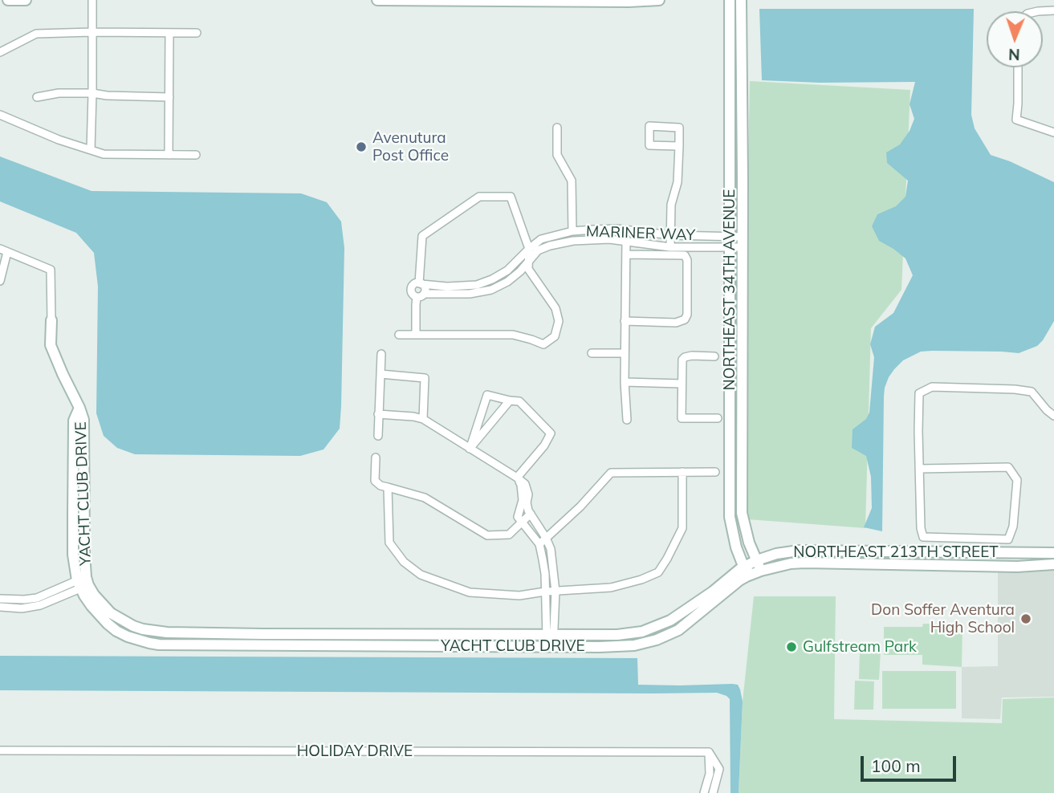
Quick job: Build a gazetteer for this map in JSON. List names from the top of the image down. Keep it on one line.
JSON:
{"streets":{"street":["MARINER WAY","NORTHEAST 34TH AVENUE","YACHT CLUB DRIVE","NORTHEAST 213TH STREET","HOLIDAY DRIVE"]},"crossings":[["MARINER WAY","NORTHEAST 34TH AVENUE"],["NORTHEAST 34TH AVENUE","YACHT CLUB DRIVE"],["NORTHEAST 34TH AVENUE","NORTHEAST 213TH STREET"],["YACHT CLUB DRIVE","NORTHEAST 213TH STREET"]],"places":["Avenutura Post Office","Don Soffer Aventura High School","Gulfstream Park"],"scale_bar":"100 m","north":"bottom"}
